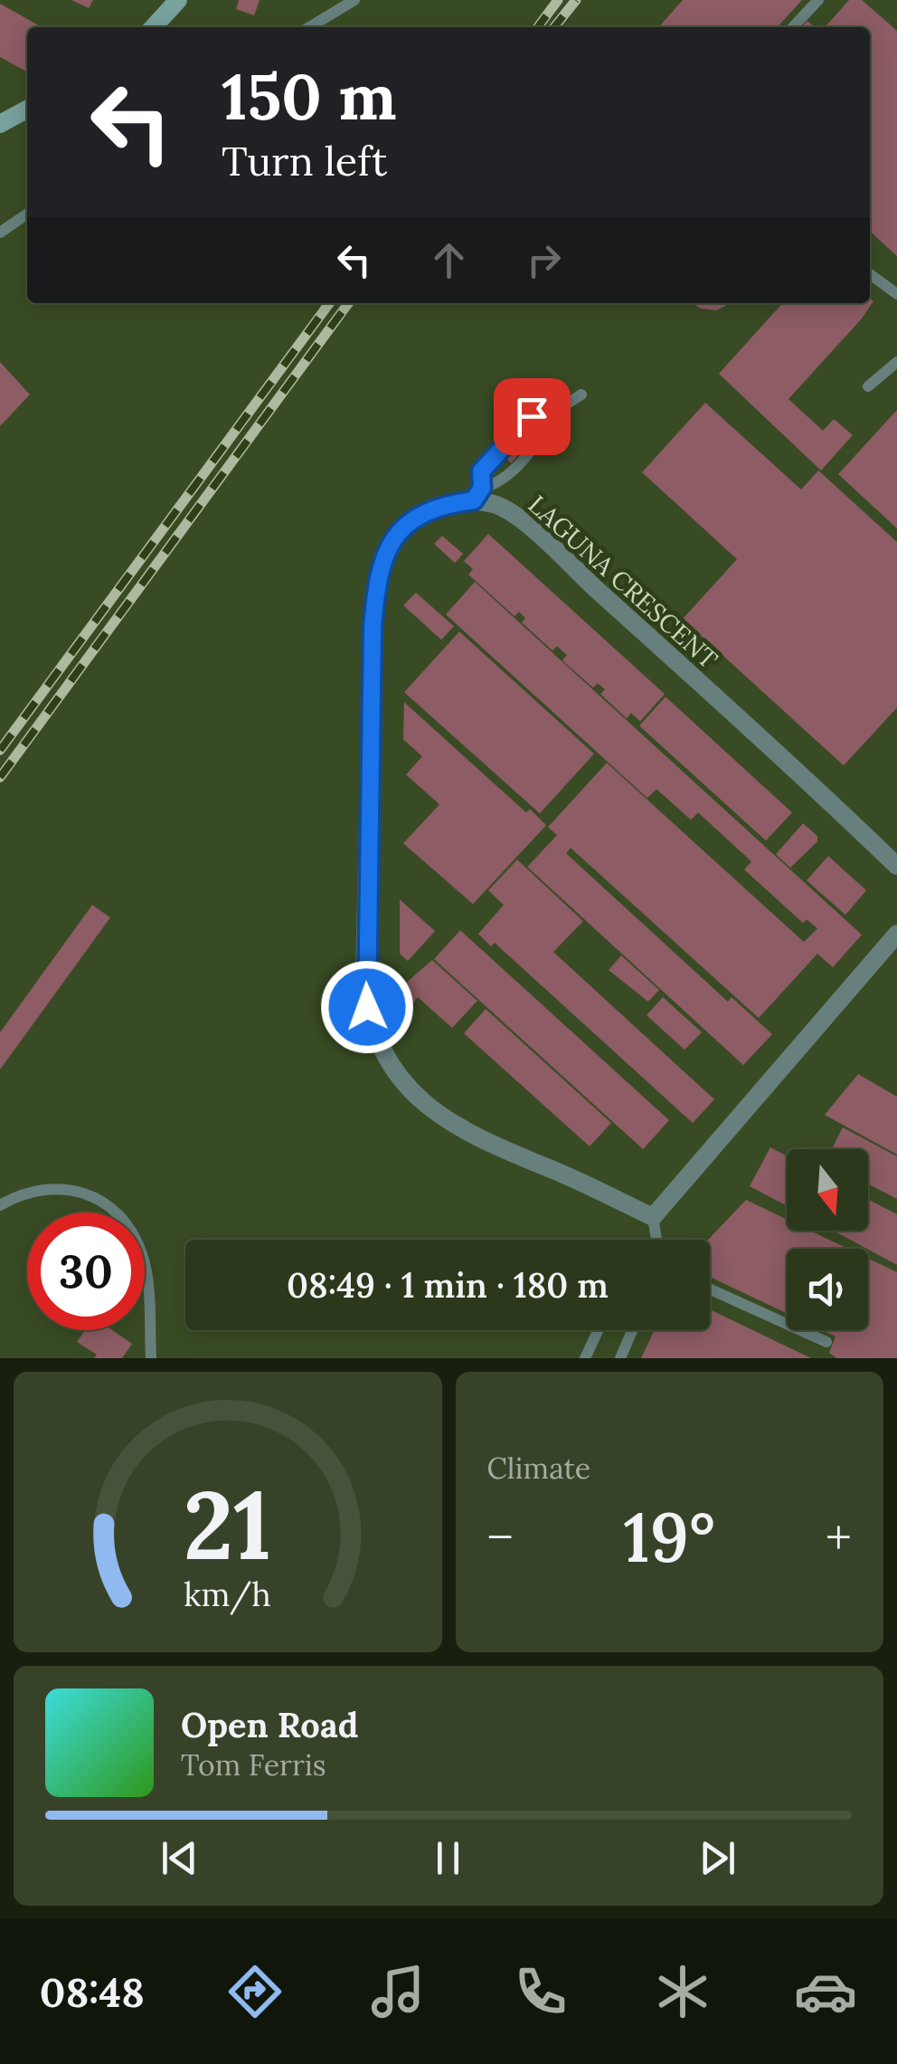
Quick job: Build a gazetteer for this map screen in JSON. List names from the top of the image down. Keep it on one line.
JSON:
{"streets":{"street":["LAGUNA CRESCENT"]},"north":"bottom","page":{"turn":["150 m","Turn left"],"limit":"30","trip":"08:49 · 1 min · 180 m","tile":"Climate","heat":["−","19°","+"],"song":["Open Road","Tom Ferris"],"tabs":"08:48","gauge":["21","km/h"]}}
